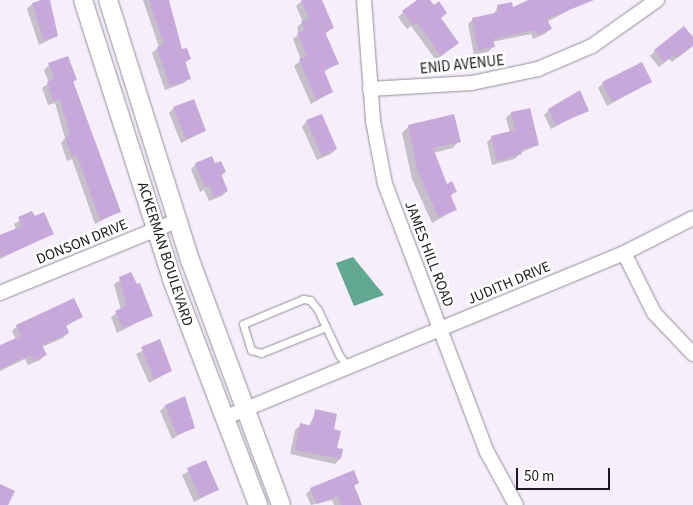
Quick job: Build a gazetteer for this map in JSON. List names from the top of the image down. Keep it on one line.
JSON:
{"streets":{"street":["ENID AVENUE","DONSON DRIVE","ACKERMAN BOULEVARD","JAMES HILL ROAD","JUDITH DRIVE"]},"crossings":[["ENID AVENUE","JAMES HILL ROAD"],["DONSON DRIVE","ACKERMAN BOULEVARD"],["ACKERMAN BOULEVARD","JUDITH DRIVE"],["JAMES HILL ROAD","JUDITH DRIVE"]],"scale_bar":"50 m"}
